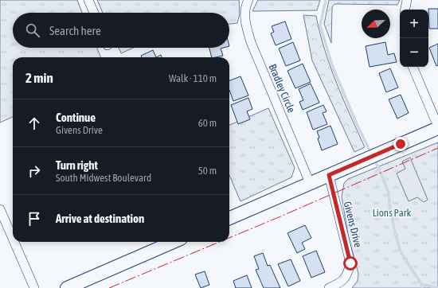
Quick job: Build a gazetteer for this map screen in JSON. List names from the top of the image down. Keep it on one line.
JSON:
{"streets":{"street":["Bradley Circle","Givens Drive"]},"parks":["Lions Park"],"north":"bottom left","page":{"map_buttons":["+","−"],"search":"Search here","heading":["2 min","Walk · 110 m"],"list":[["Continue","Givens Drive","60 m"],["Turn right","South Midwest Boulevard","50 m"],"Arrive at destination"]}}
